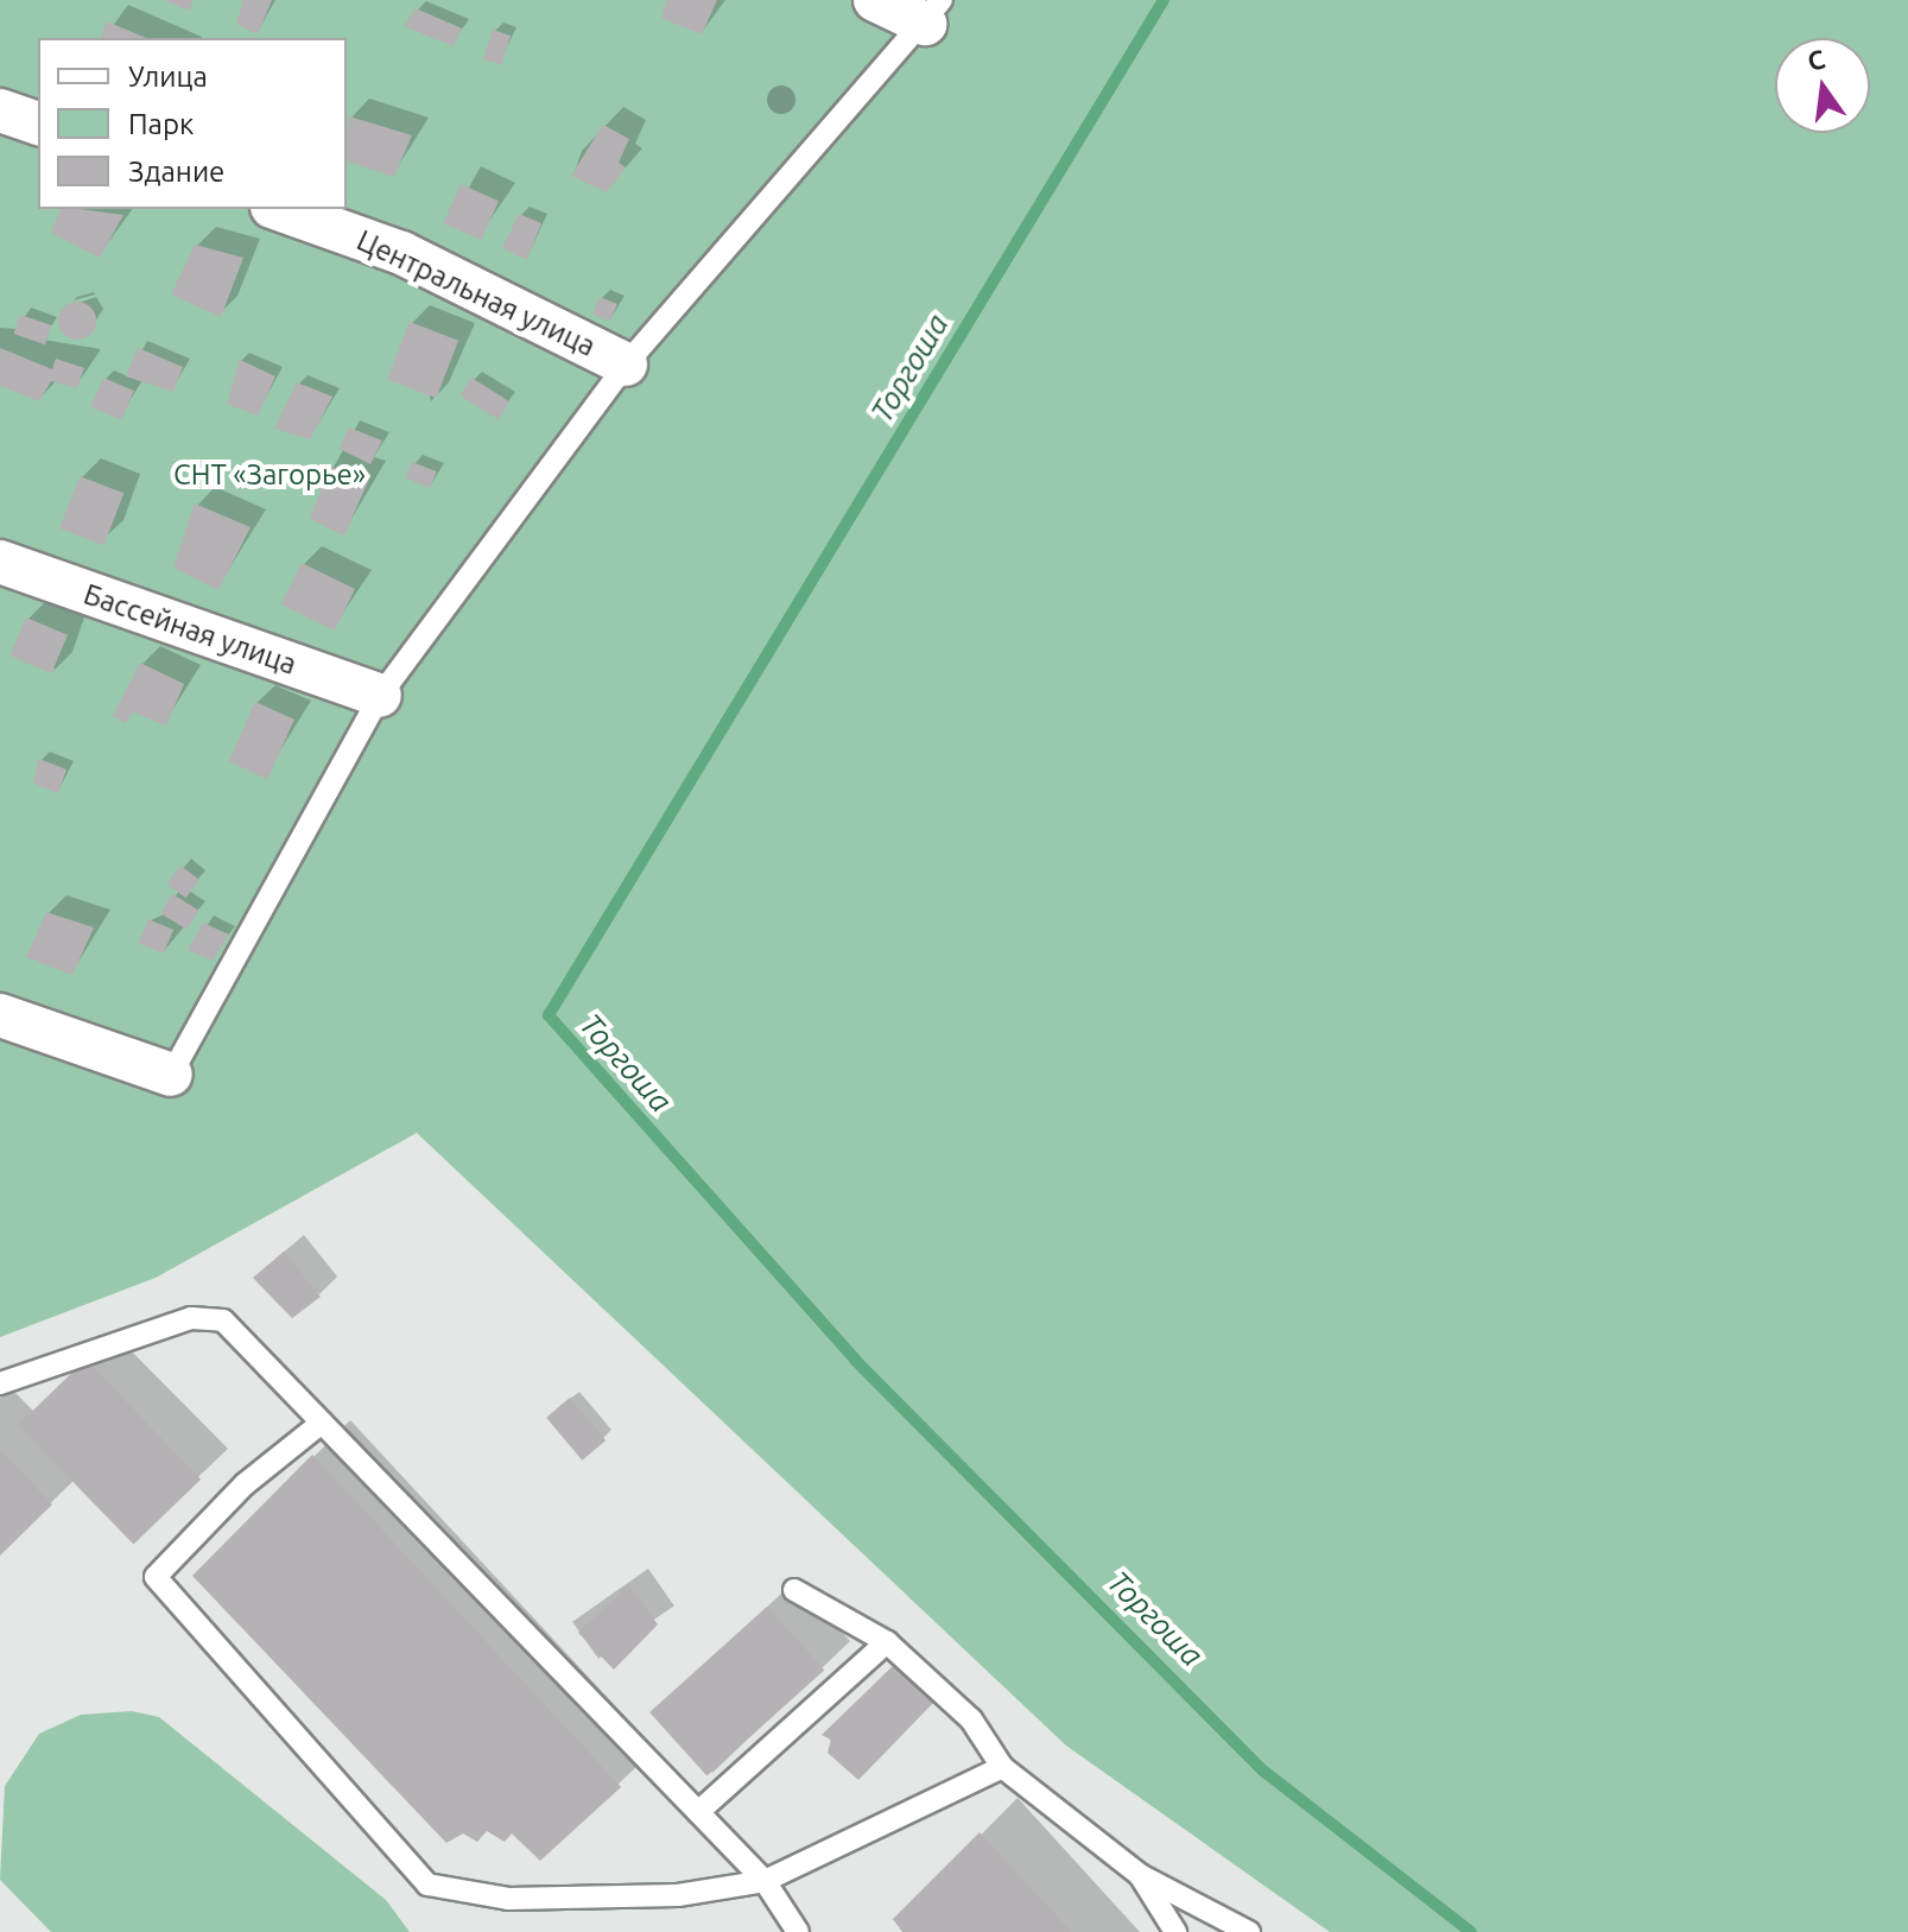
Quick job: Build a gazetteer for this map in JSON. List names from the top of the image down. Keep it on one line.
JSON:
{"streets":{"street":["Центральная улица","Бассейная улица"]},"water":["Торгоша"],"parks":["СНТ «Загорье»"],"legend":["Улица","Парк","Здание"],"north":"top"}
